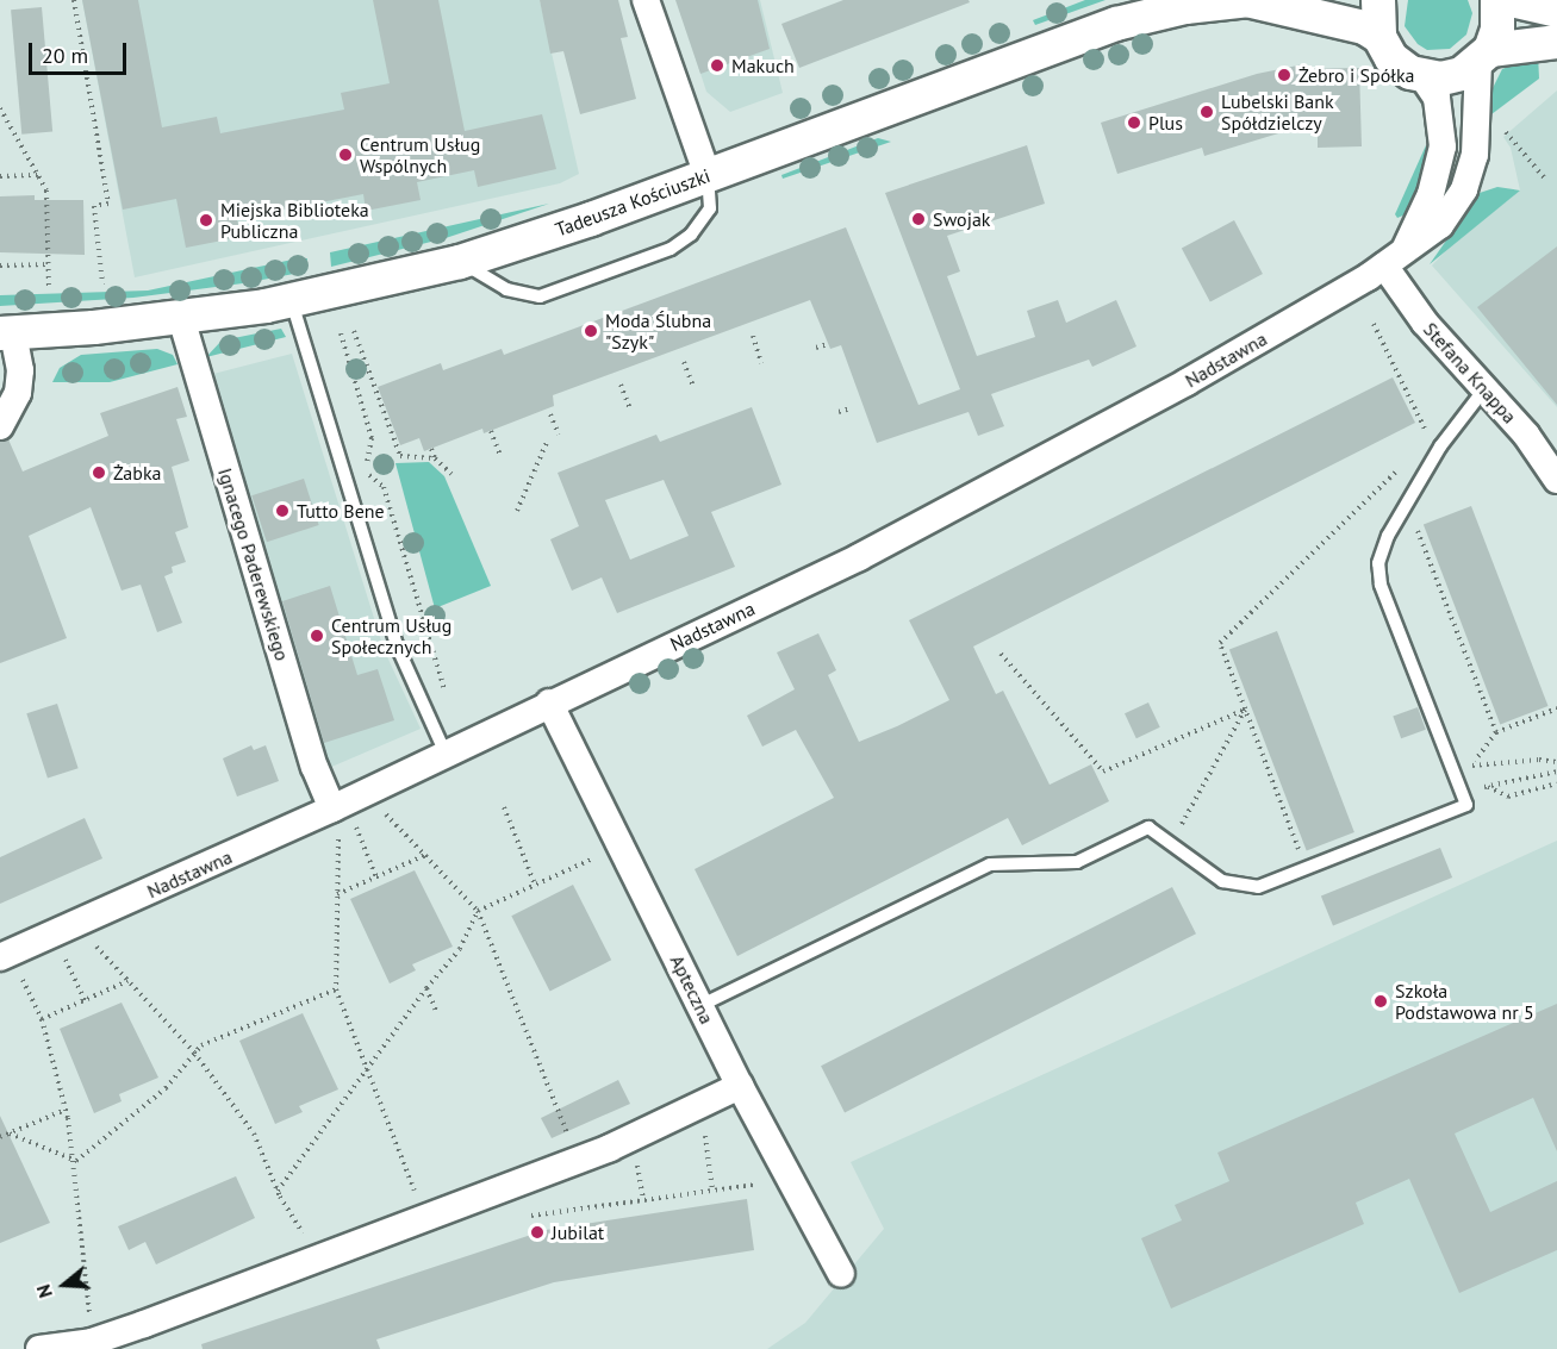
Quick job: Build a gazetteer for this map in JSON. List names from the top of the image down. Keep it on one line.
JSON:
{"streets":{"street":["Tadeusza Kościuszki","Nadstawna","Stefana Knappa","Ignacego Paderewskiego","Apteczna"]},"crossings":[["Tadeusza Kościuszki","Ignacego Paderewskiego"],["Nadstawna","Stefana Knappa"],["Nadstawna","Ignacego Paderewskiego"],["Nadstawna","Apteczna"]],"places":["Makuch","Żebro i Spółka","Lubelski Bank Spółdzielczy","Plus","Centrum Usług Wspólnych","Swojak","Miejska Biblioteka Publiczna","Moda Ślubna \"Szyk\"","Żabka","Tutto Bene","Centrum Usług Społecznych","Szkoła Podstawowa nr 5","Jubilat"],"scale_bar":"20 m","north":"left"}
